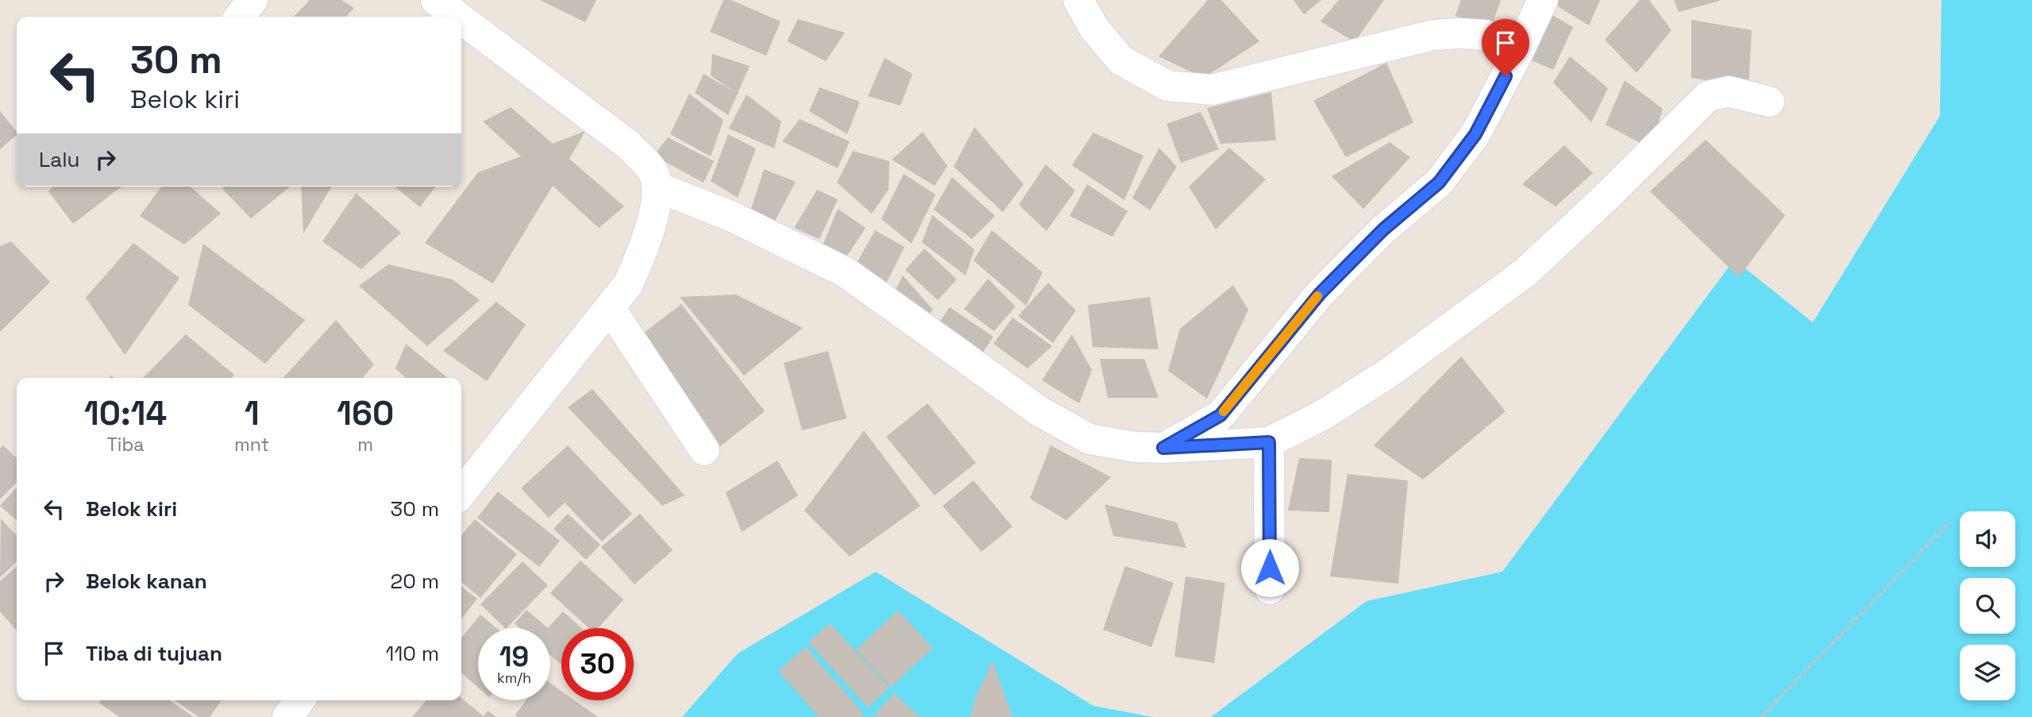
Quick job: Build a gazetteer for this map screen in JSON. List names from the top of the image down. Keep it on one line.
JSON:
{"page":{"turn":["30 m","Belok kiri"],"then":"Lalu","eta":["10:14","Tiba","1","mnt","160","m"],"list":[{"name":"Belok kiri","value":"30 m"},{"name":"Belok kanan","value":"20 m"},{"name":"Tiba di tujuan","value":"110 m"}],"speed":"19 km/h","limit":"30"}}
